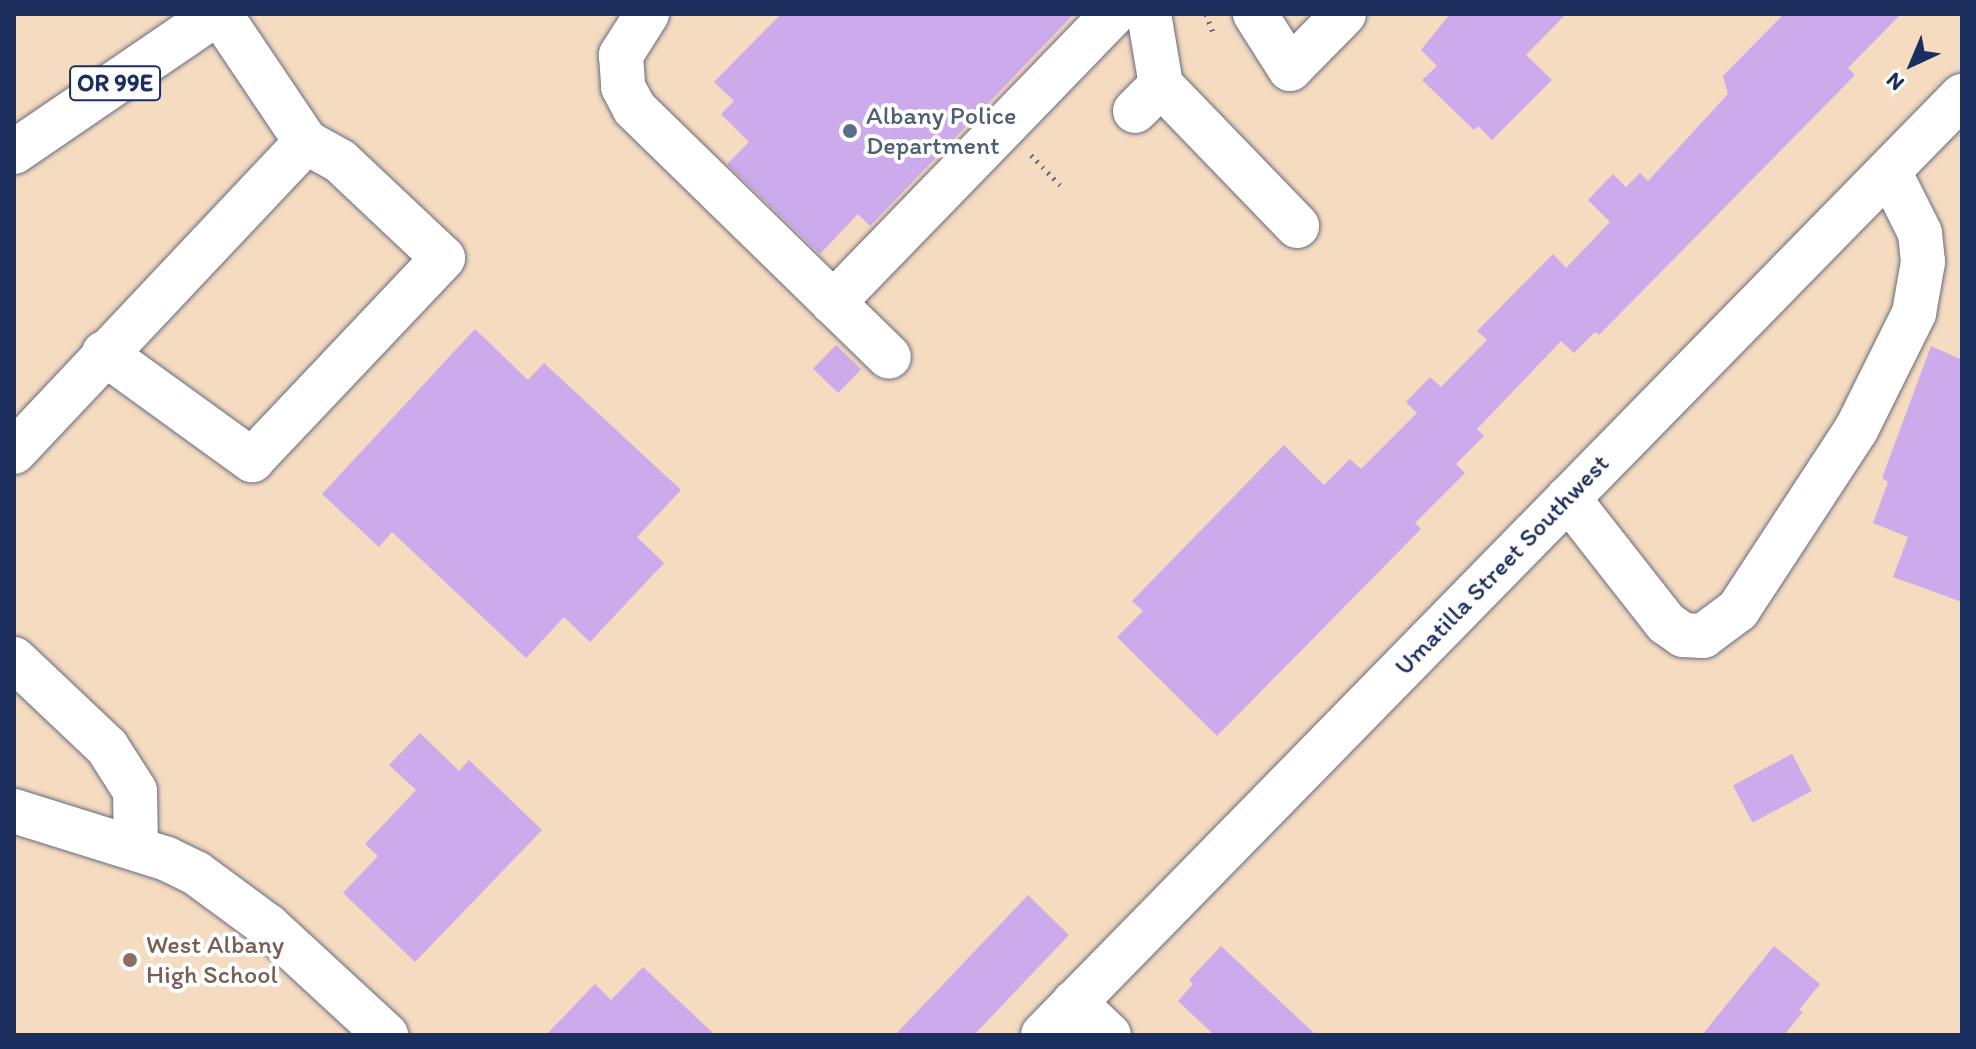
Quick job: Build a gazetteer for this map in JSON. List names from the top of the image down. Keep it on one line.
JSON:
{"streets":{"street":["OR 99E","Umatilla Street Southwest"]},"places":["Albany Police Department","West Albany High School"],"north":"bottom left"}
